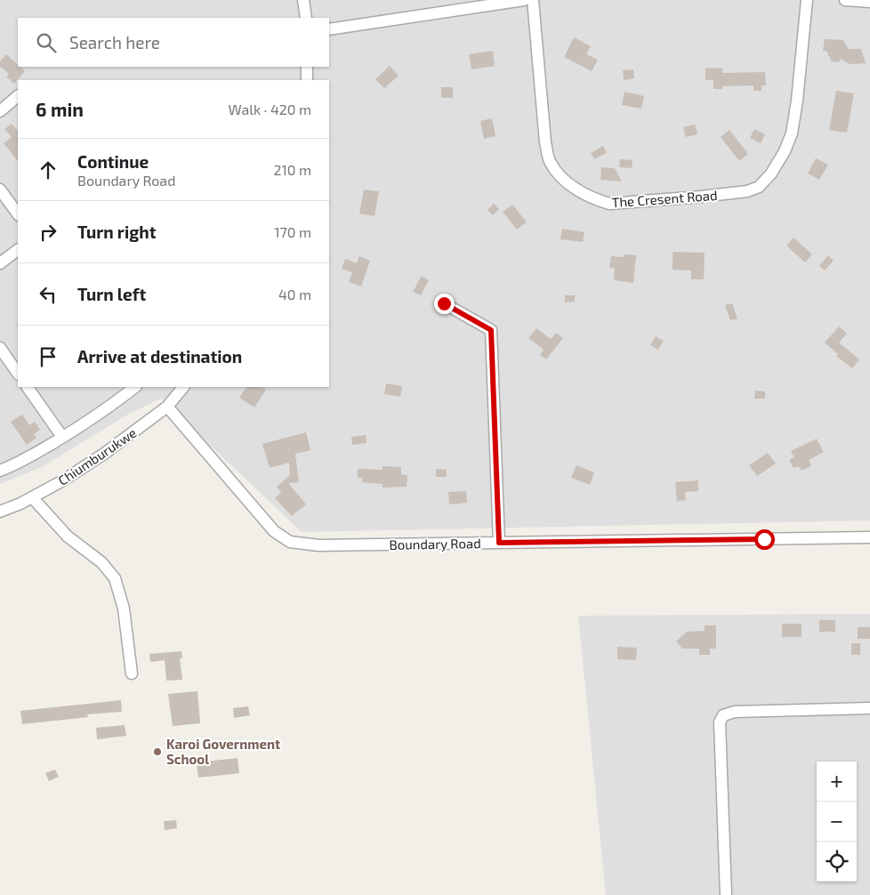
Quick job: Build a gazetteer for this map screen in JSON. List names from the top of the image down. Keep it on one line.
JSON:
{"streets":{"street":["The Cresent Road","Chiumburukwe","Boundary Road"]},"crossings":[["Chiumburukwe","Boundary Road"]],"places":["Karoi Government School"],"page":{"search":"Search here","heading":["6 min","Walk · 420 m"],"list":[["Continue","Boundary Road","210 m"],["Turn right","170 m"],["Turn left","40 m"],"Arrive at destination"],"map_buttons":["+","−"]}}
